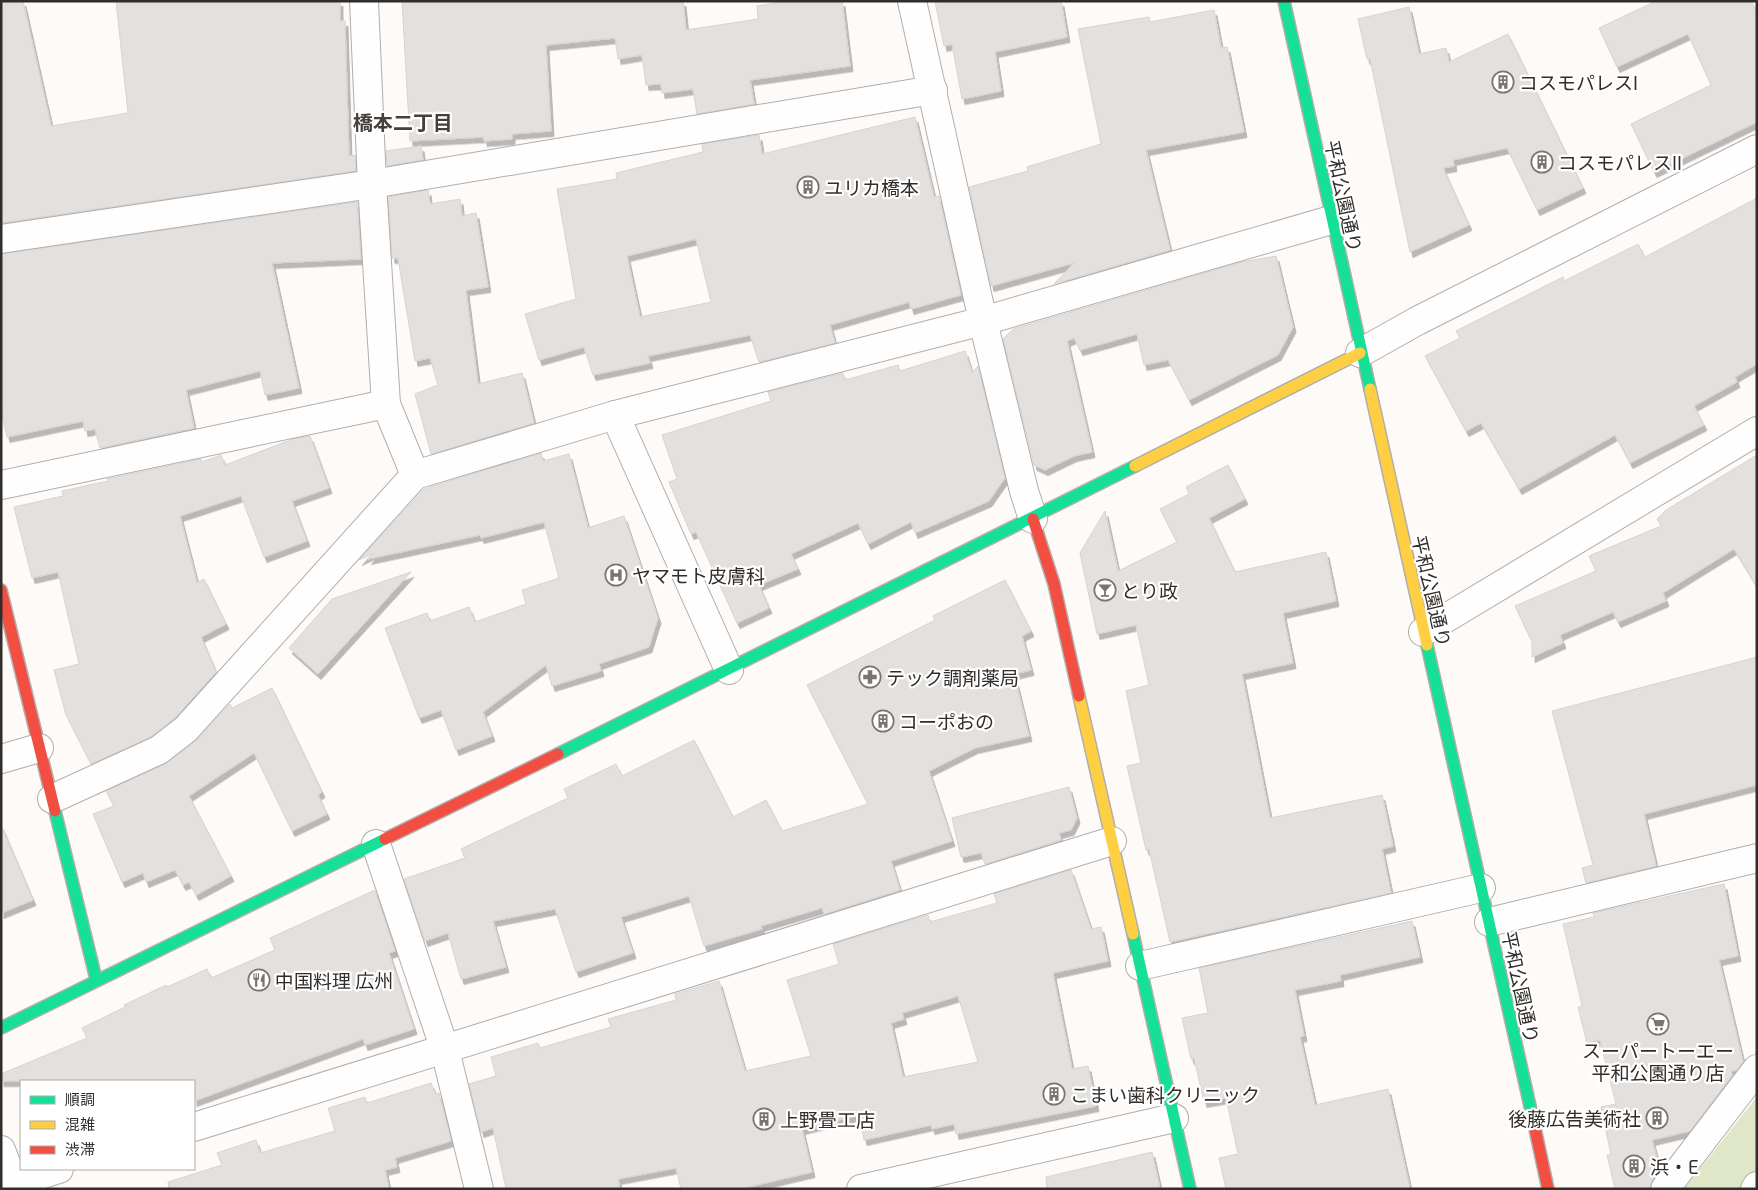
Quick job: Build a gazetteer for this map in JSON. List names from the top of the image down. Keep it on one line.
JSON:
{"streets":{"street":["平和公園通り"]},"districts":["橋本二丁目"],"places":{"building":["コスモパレスI","コスモパレスII","ユリカ橋本","コーポおの","こまい歯科クリニック","後藤広告美術社","上野畳工店","浜・E"],"hospital":["ヤマモト皮膚科"],"bar":["とり政"],"pharmacy":["テック調剤薬局"],"restaurant":["中国料理 広州"],"supermarket":["スーパートーエー 平和公園通り店"]},"legend":["順調","混雑","渋滞"]}
